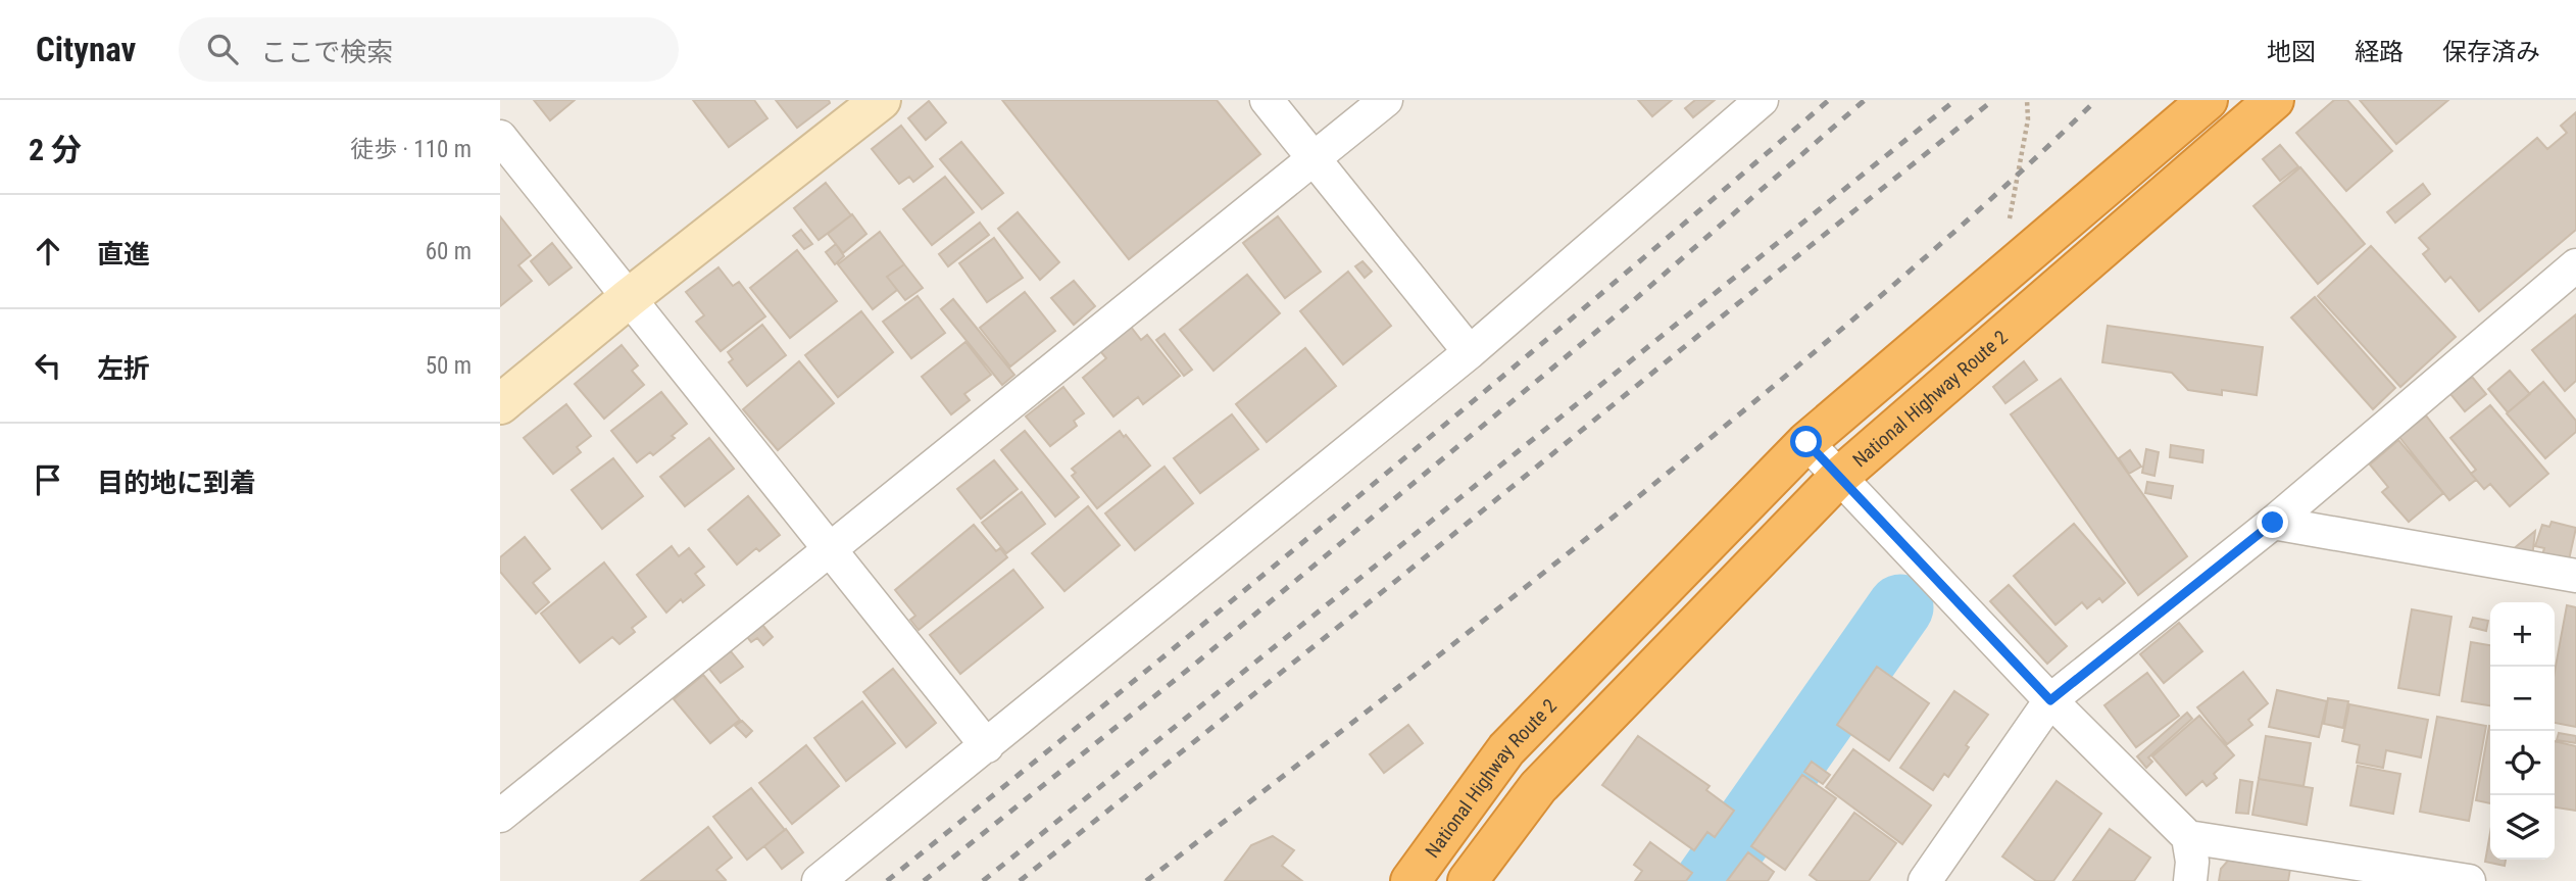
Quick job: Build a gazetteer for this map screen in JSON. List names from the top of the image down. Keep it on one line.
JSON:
{"streets":{"highway":["National Highway Route 2"]},"page":{"header":"Citynav","search":"ここで検索","nav":["地図","経路","保存済み"],"heading":["2 分","徒歩 · 110 m"],"list":[["直進","60 m"],["左折","50 m"],"目的地に到着"],"map_buttons":["+","−"]}}
